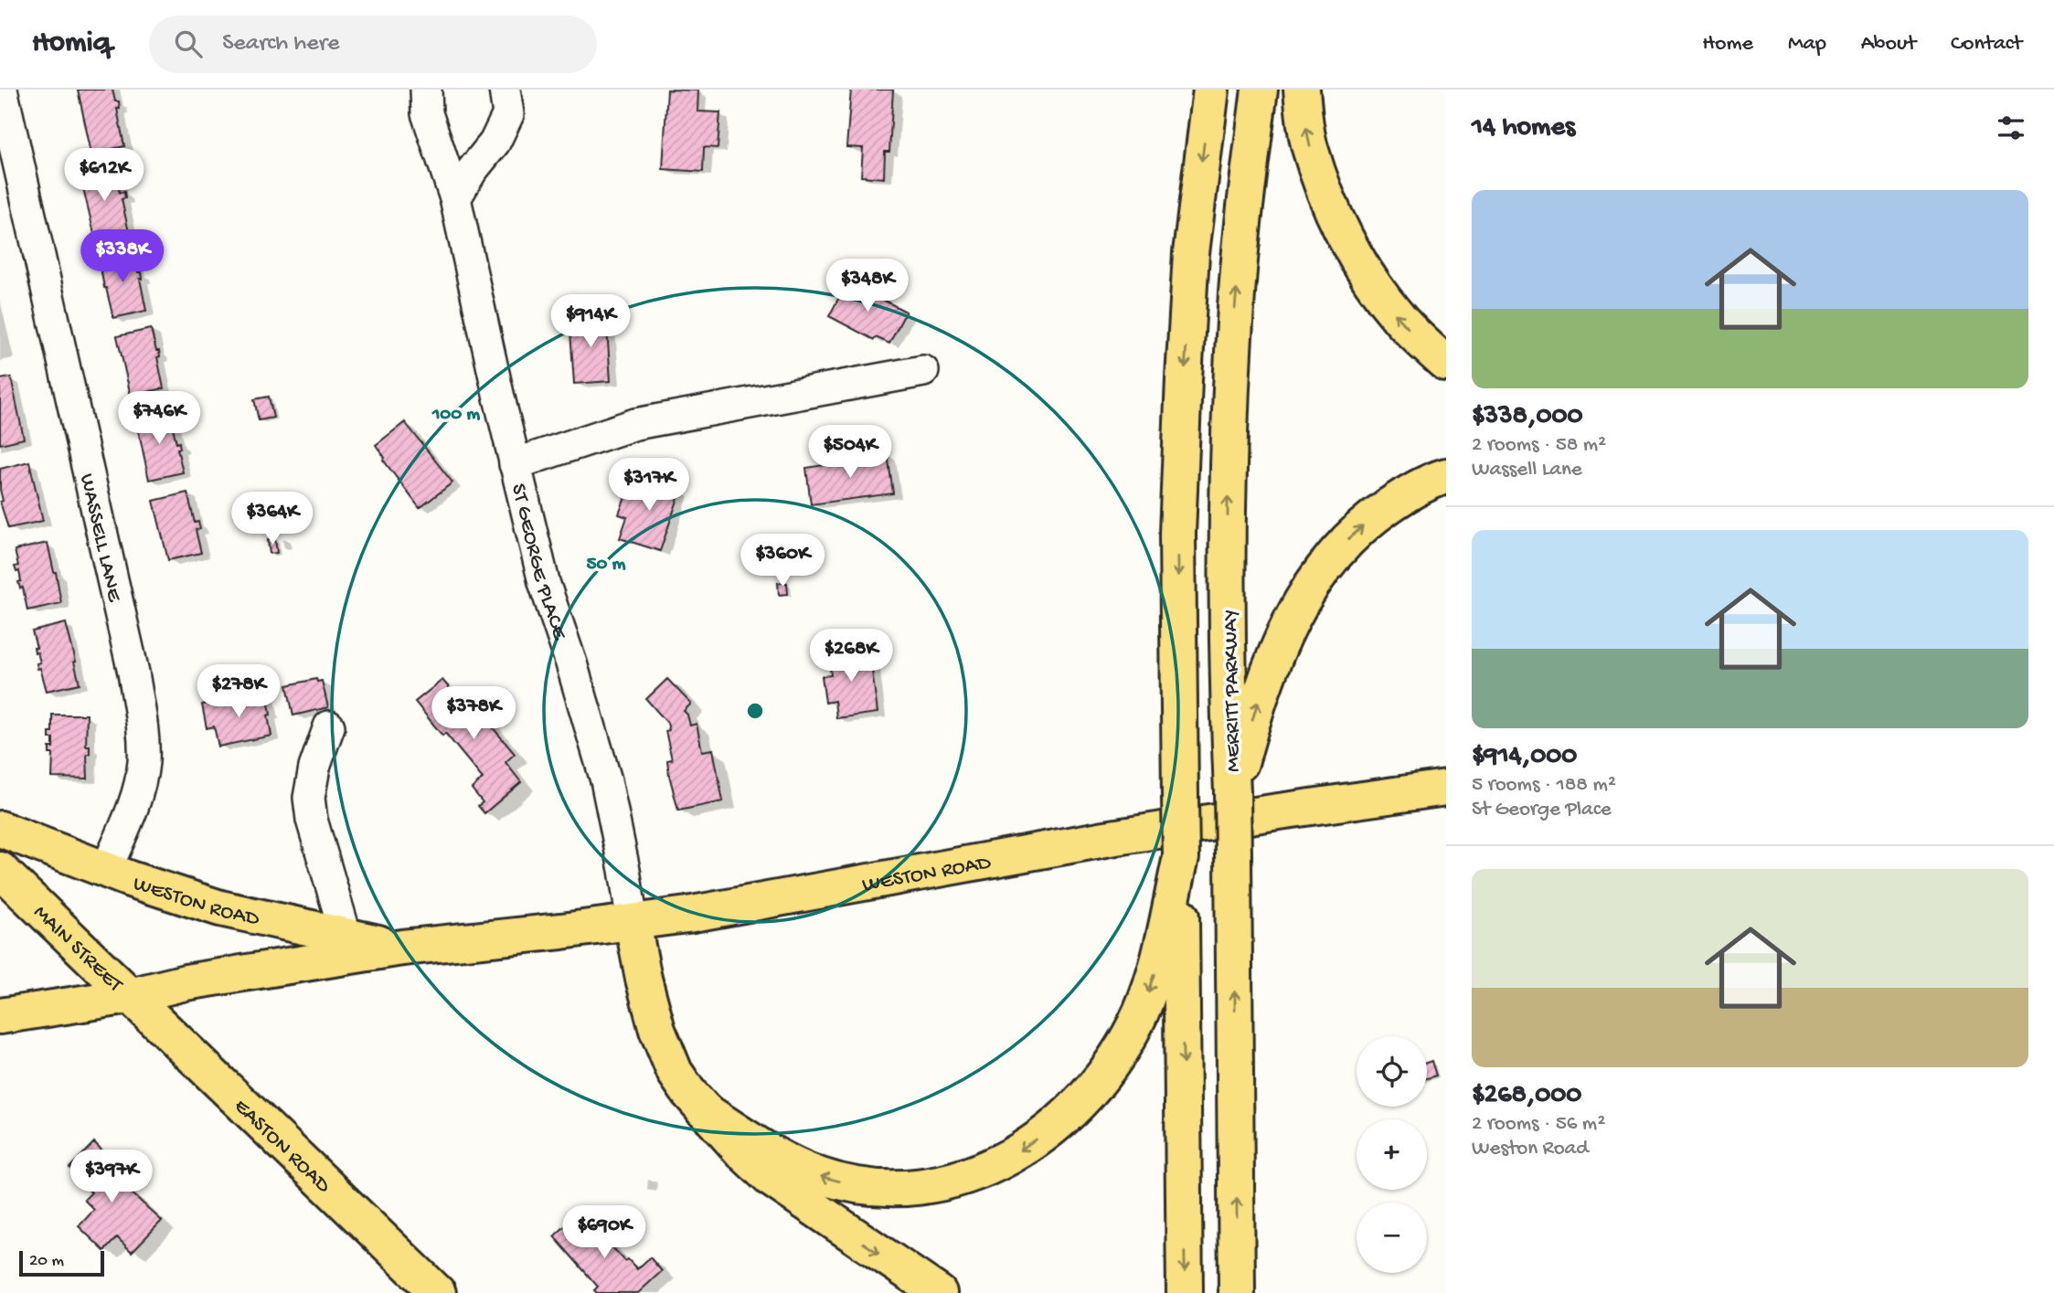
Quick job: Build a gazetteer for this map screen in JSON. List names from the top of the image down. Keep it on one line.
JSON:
{"streets":{"main road":["MERRITT PARKWAY","WESTON ROAD","MAIN STREET","EASTON ROAD"],"street":["WASSELL LANE","ST GEORGE PLACE"]},"crossings":[["WASSELL LANE","WESTON ROAD"],["ST GEORGE PLACE","WESTON ROAD"],["WESTON ROAD","MAIN STREET"],["WESTON ROAD","EASTON ROAD"],["MAIN STREET","EASTON ROAD"]],"scale_bar":"20 m","page":{"header":"Homiq","search":"Search here","nav":["Home","Map","About","Contact"],"heading":"14 homes","price":["$612K","$338K","$348K","$914K","$746K","$504K","$317K","$364K","$360K","$268K","$278K","$378K","$397K","$690K"],"list":[{"name":"$338,000","note":"2 rooms · 58 m² · Wassell Lane"},{"name":"$914,000","note":"5 rooms · 188 m² · St George Place"},{"name":"$268,000","note":"2 rooms · 56 m² · Weston Road"}],"map_buttons":["+","−"],"scale":"20 m"},"rings":["100 m","50 m"]}
